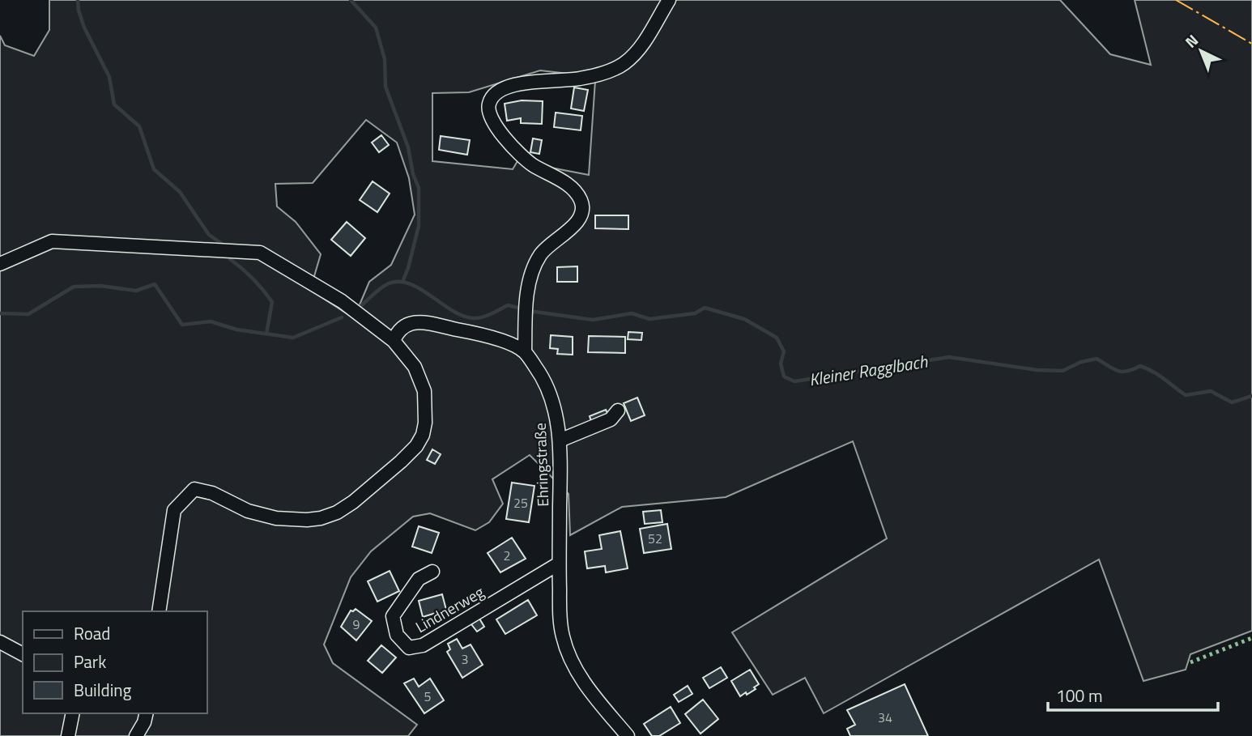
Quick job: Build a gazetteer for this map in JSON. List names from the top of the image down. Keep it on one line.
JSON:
{"streets":{"street":["Ehringstraße","Lindnerweg"]},"crossings":[["Ehringstraße","Lindnerweg"]],"water":["Kleiner Ragglbach"],"house_numbers":["25","52","2","9","3","5","34"],"legend":["Road","Park","Building"],"scale_bar":"100 m","north":"top left"}
